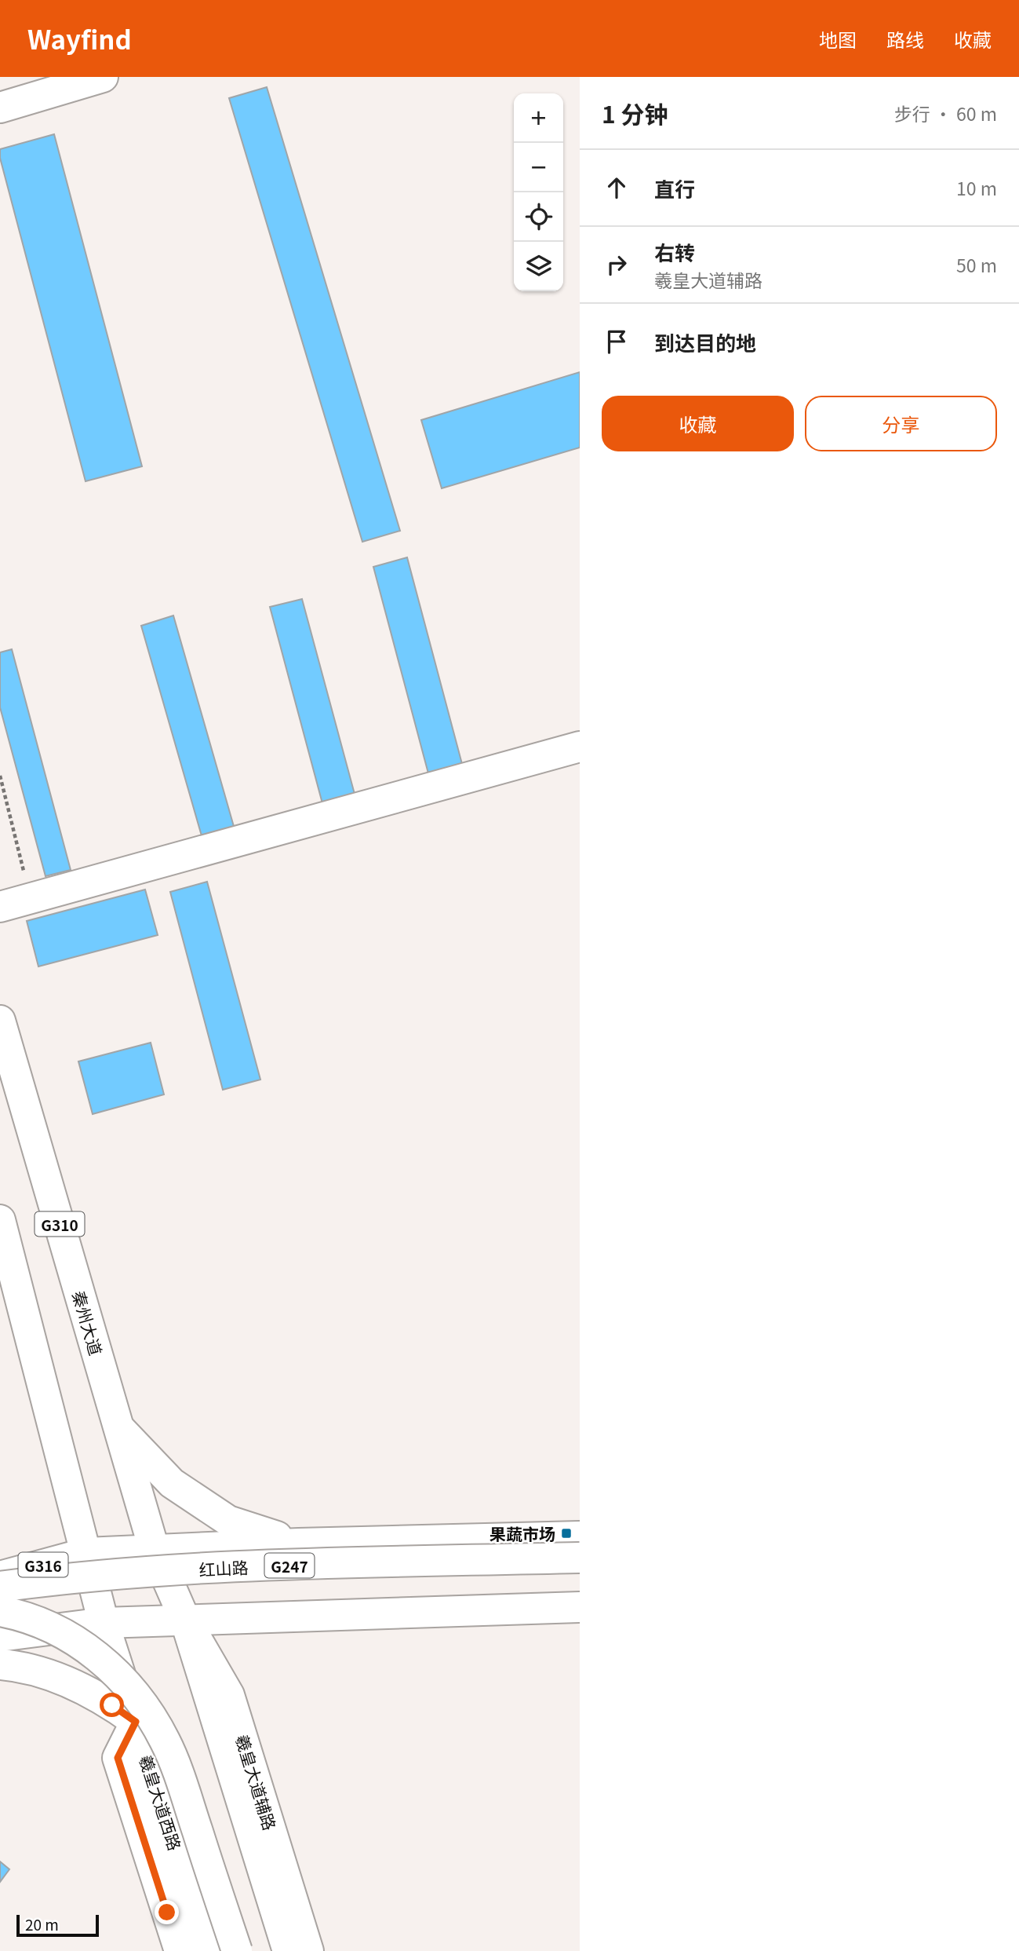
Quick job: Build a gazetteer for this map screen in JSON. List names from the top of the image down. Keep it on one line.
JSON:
{"streets":{"main road":["G310","秦州大道","G316","G247","红山路","羲皇大道辅路","羲皇大道西路"]},"crossings":[["秦州大道","G316"],["秦州大道","羲皇大道辅路"]],"places":{"transit":["果蔬市场"]},"scale_bar":"20 m","page":{"header":"Wayfind","nav":["地图","路线","收藏"],"heading":["1 分钟","步行 · 60 m"],"map_buttons":["+","−"],"list":[["直行","10 m"],["右转","羲皇大道辅路","50 m"],"到达目的地"],"buttons":["收藏","分享"],"scale":"20 m"}}
